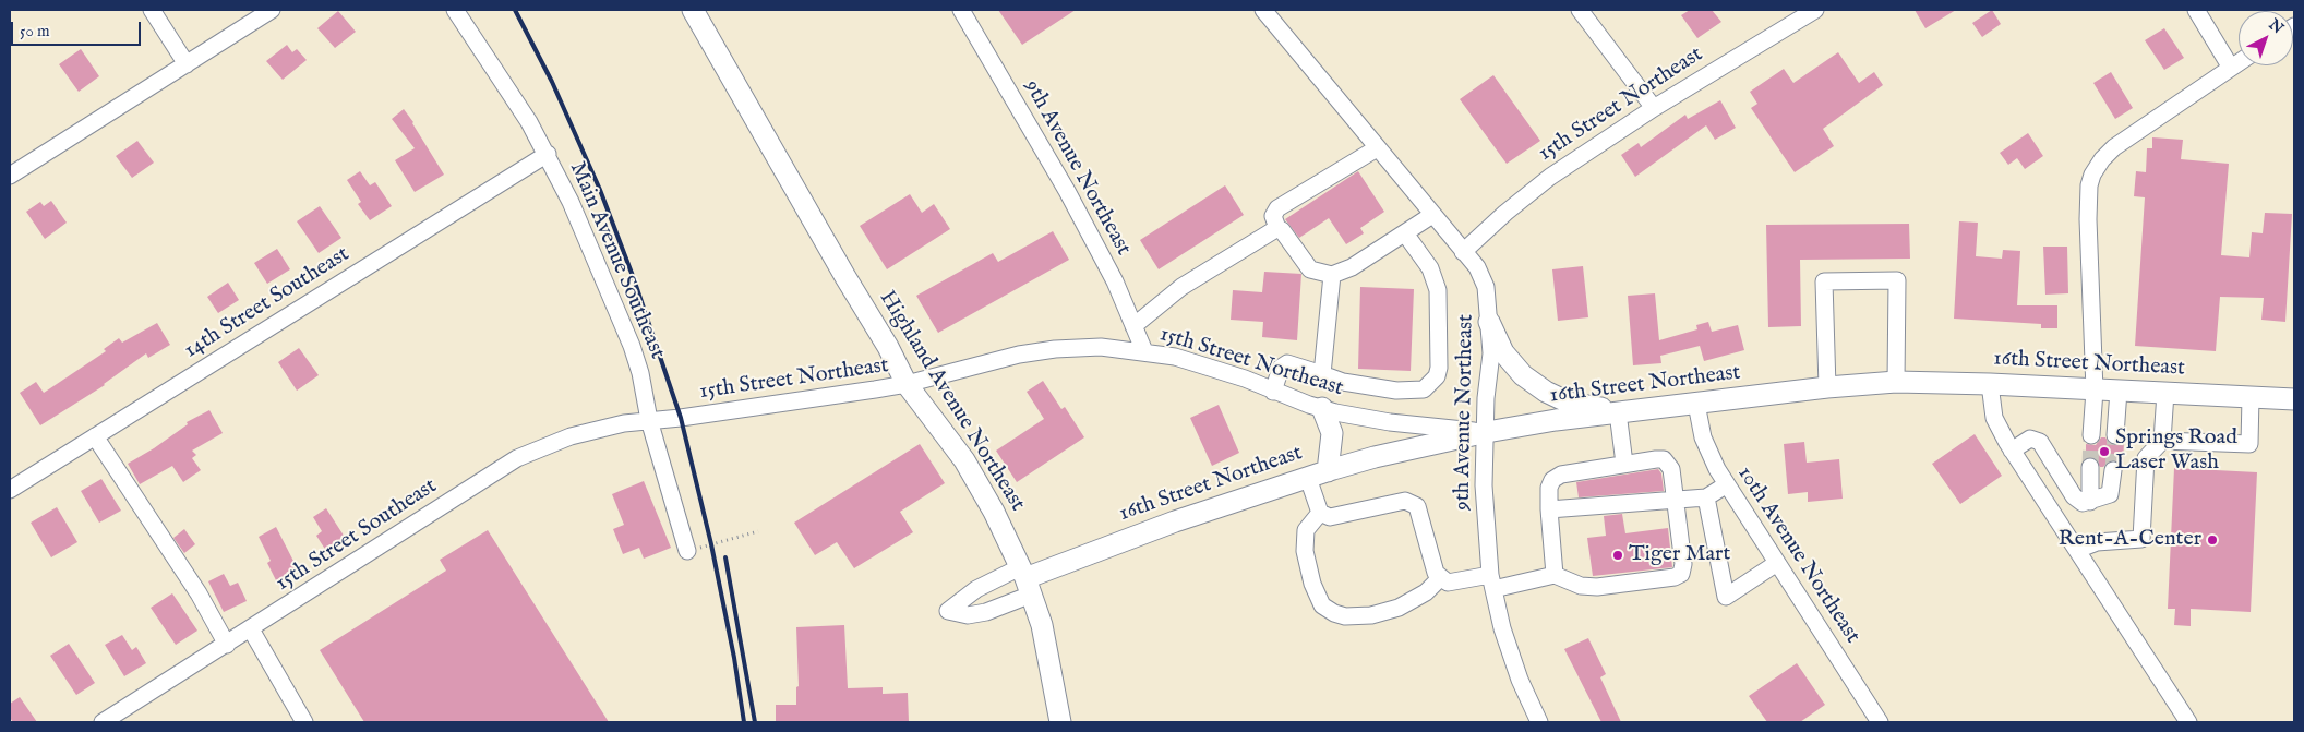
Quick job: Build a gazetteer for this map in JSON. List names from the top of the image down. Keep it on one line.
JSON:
{"streets":{"main road":["16th Street Northeast","Highland Avenue Northeast"],"street":["15th Street Northeast","9th Avenue Northeast","Main Avenue Southeast","14th Street Southeast","15th Street Southeast","10th Avenue Northeast"]},"crossings":[["15th Street Northeast","9th Avenue Northeast"],["15th Street Northeast","Main Avenue Southeast"],["15th Street Northeast","16th Street Northeast"],["15th Street Northeast","Highland Avenue Northeast"],["15th Street Northeast","15th Street Southeast"],["9th Avenue Northeast","16th Street Northeast"],["Main Avenue Southeast","14th Street Southeast"],["Main Avenue Southeast","15th Street Southeast"],["16th Street Northeast","Highland Avenue Northeast"],["16th Street Northeast","10th Avenue Northeast"]],"places":["Springs Road Laser Wash","Rent-A-Center","Tiger Mart"],"scale_bar":"50 m","north":"top right"}
